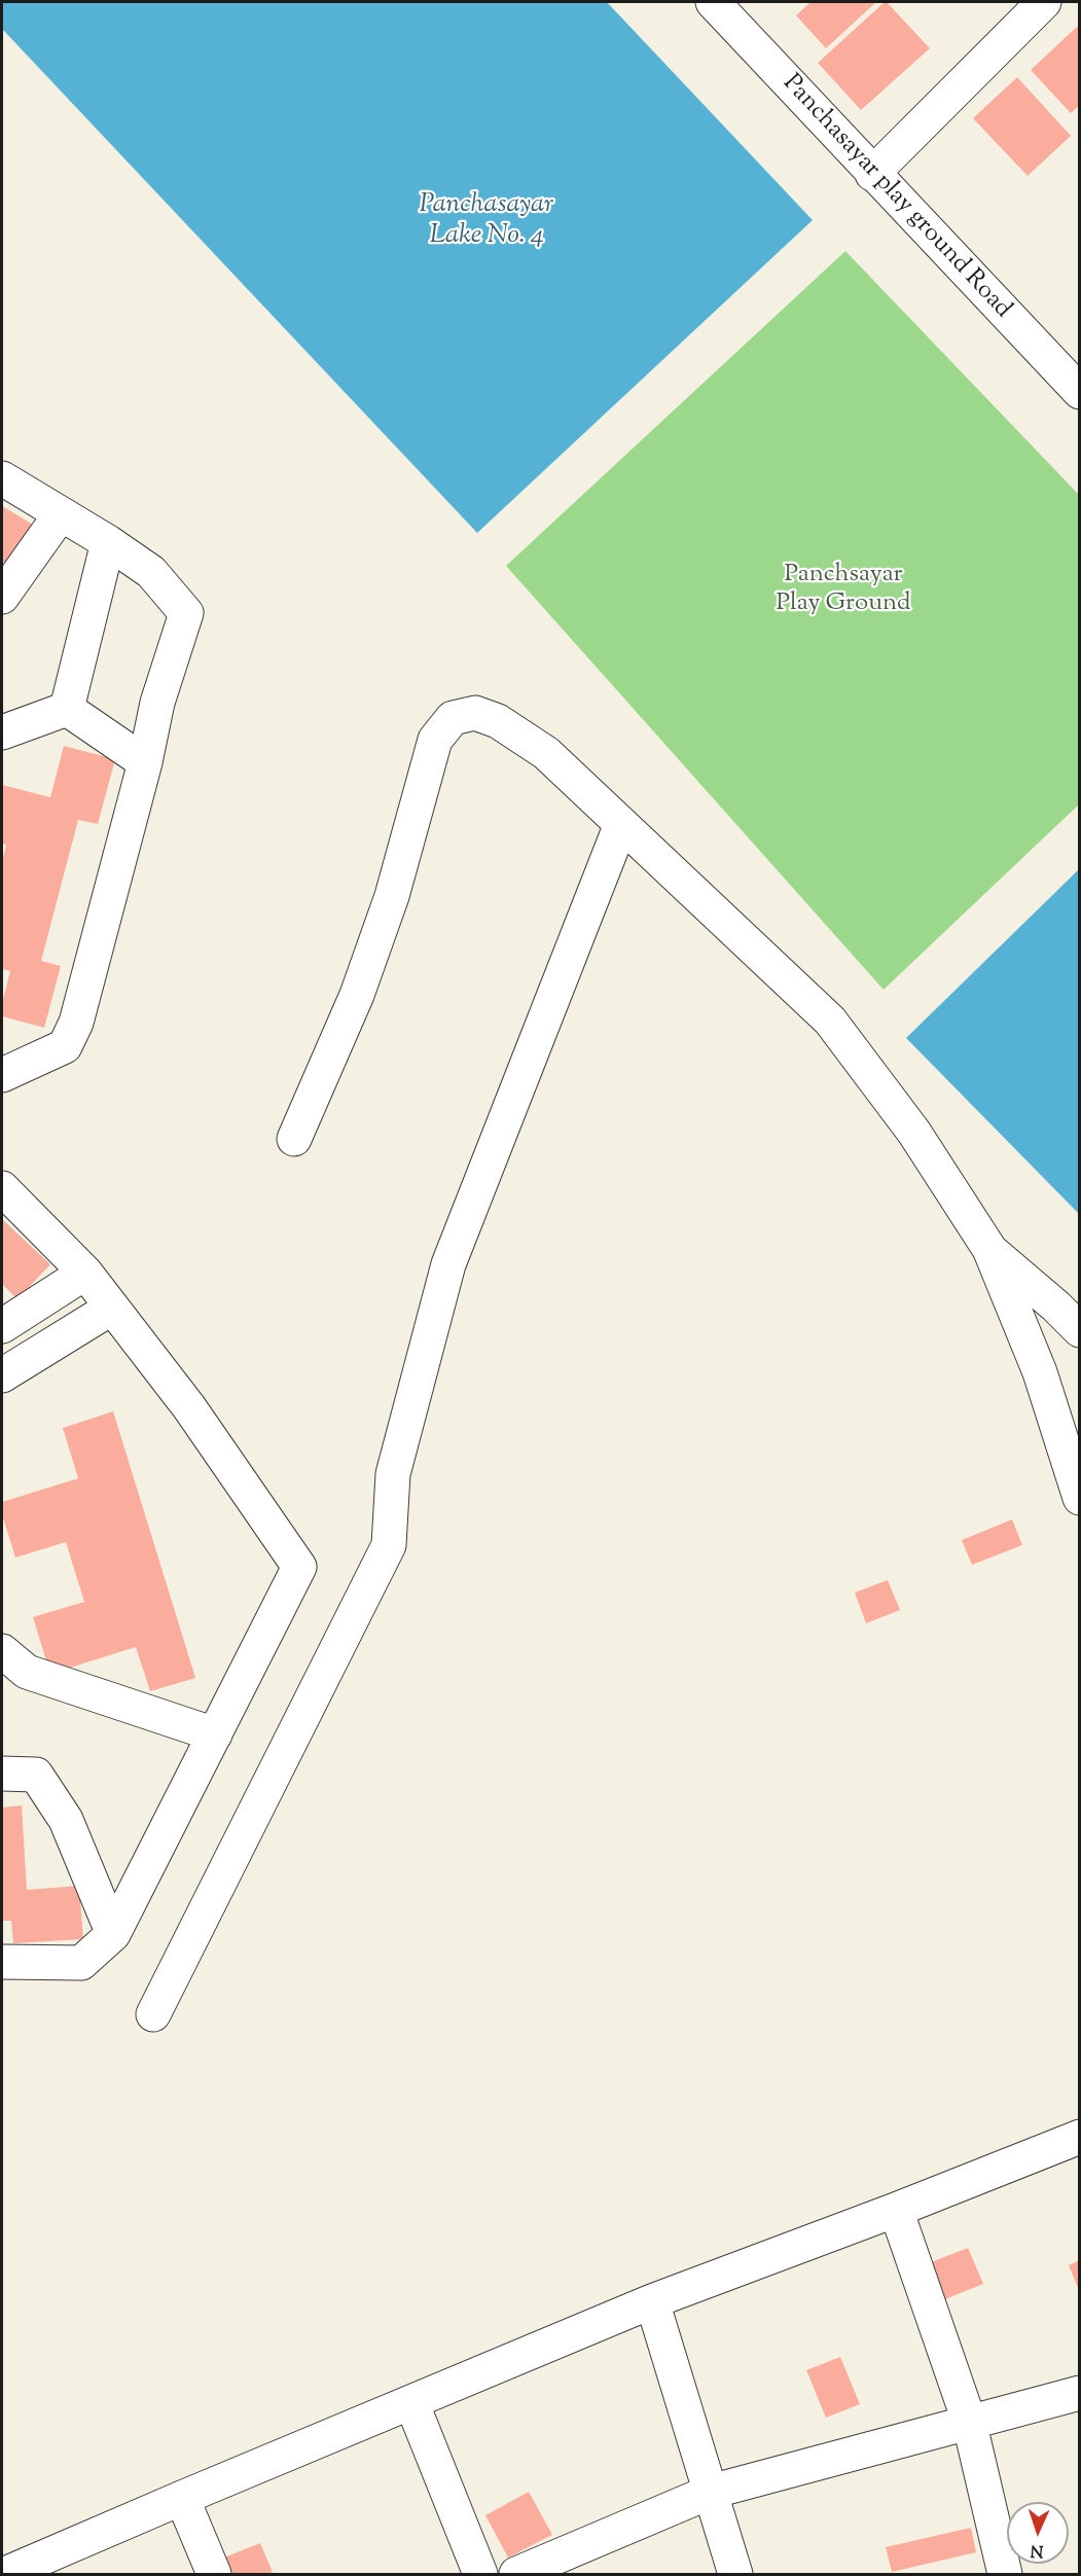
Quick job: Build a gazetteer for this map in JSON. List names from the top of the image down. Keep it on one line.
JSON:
{"streets":{"street":["Panchasayar play ground Road"]},"water":["Panchasayar Lake No. 4"],"parks":["Panchsayar Play Ground"],"north":"bottom"}
